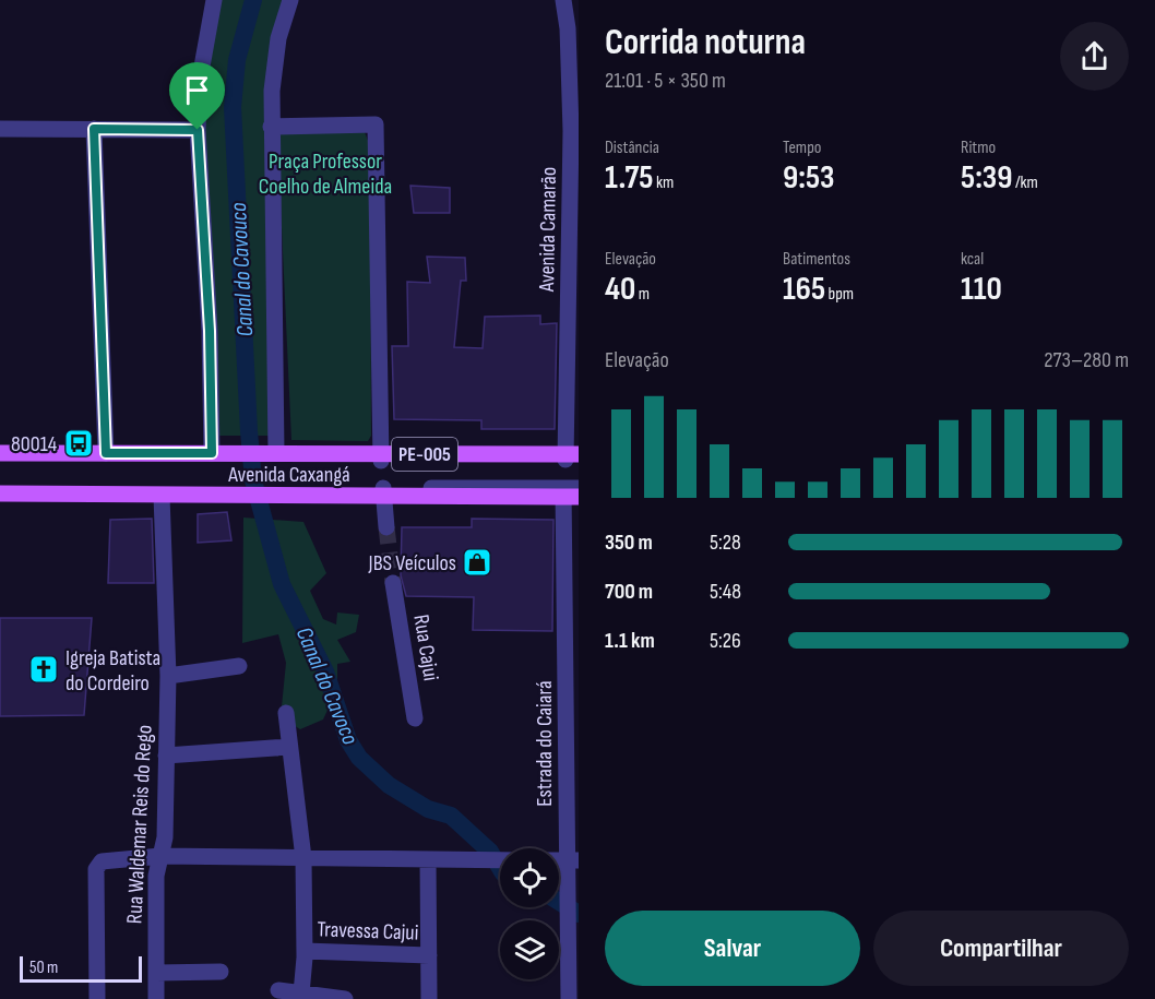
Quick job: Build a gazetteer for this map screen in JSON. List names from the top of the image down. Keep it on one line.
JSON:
{"streets":{"main road":["PE-005","Avenida Caxangá"],"street":["Avenida Camarão","Rua Cajui","Estrada do Caiará","Rua Waldemar Reis do Rego","Travessa Cajui"]},"crossings":[["Avenida Camarão","Avenida Caxangá"],["Avenida Caxangá","Estrada do Caiará"],["Avenida Caxangá","Rua Waldemar Reis do Rego"]],"water":["Canal do Cavouco","Canal do Cavoco"],"parks":["Praça Professor Coelho de Almeida"],"places":{"bus stop":["80014"],"shop":["JBS Veículos"],"church":["Igreja Batista do Cordeiro"]},"scale_bar":"50 m","page":{"heading":["Corrida noturna","21:01 · 5 × 350 m"],"stats":[["Distância","1.75 km"],["Tempo","9:53"],["Ritmo","5:39 /km"],["Elevação","40 m"],["Batimentos","165 bpm"],["kcal","110"]],"chart":["Elevação","273–280 m"],"list":[{"name":"350 m","note":"5:28"},{"name":"700 m","note":"5:48"},{"name":"1.1 km","note":"5:26"}],"buttons":["Salvar","Compartilhar"],"scale":"50 m"}}
